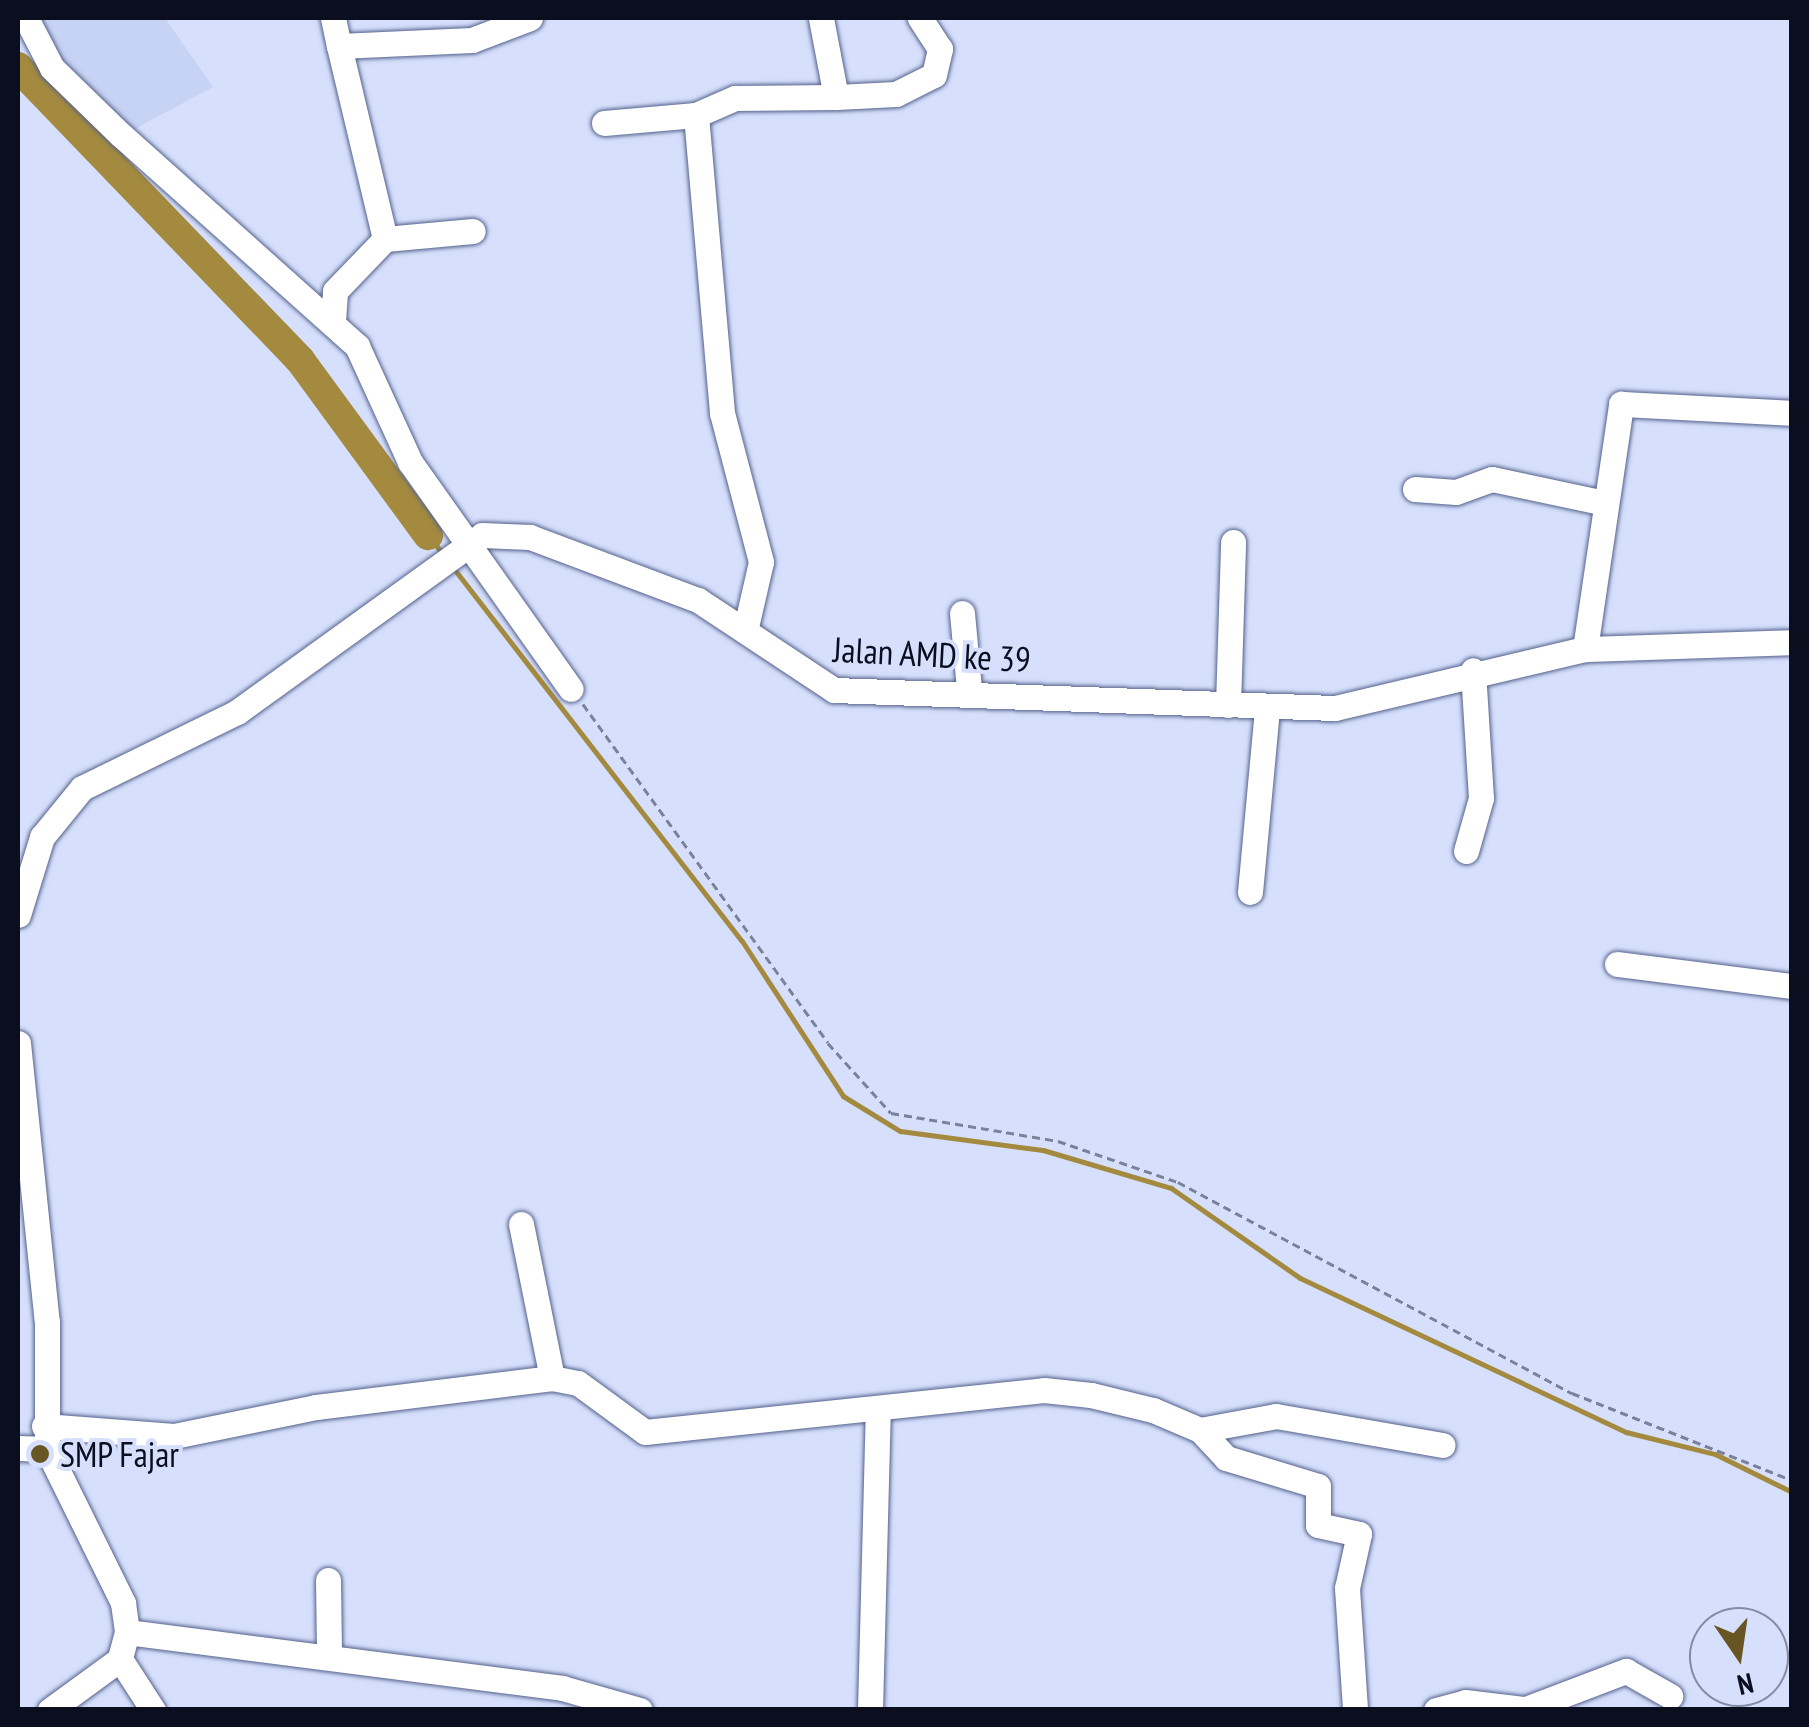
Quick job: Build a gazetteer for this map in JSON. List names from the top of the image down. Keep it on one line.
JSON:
{"streets":{"street":["Jalan AMD ke 39"]},"places":["SMP Fajar"],"north":"bottom"}
